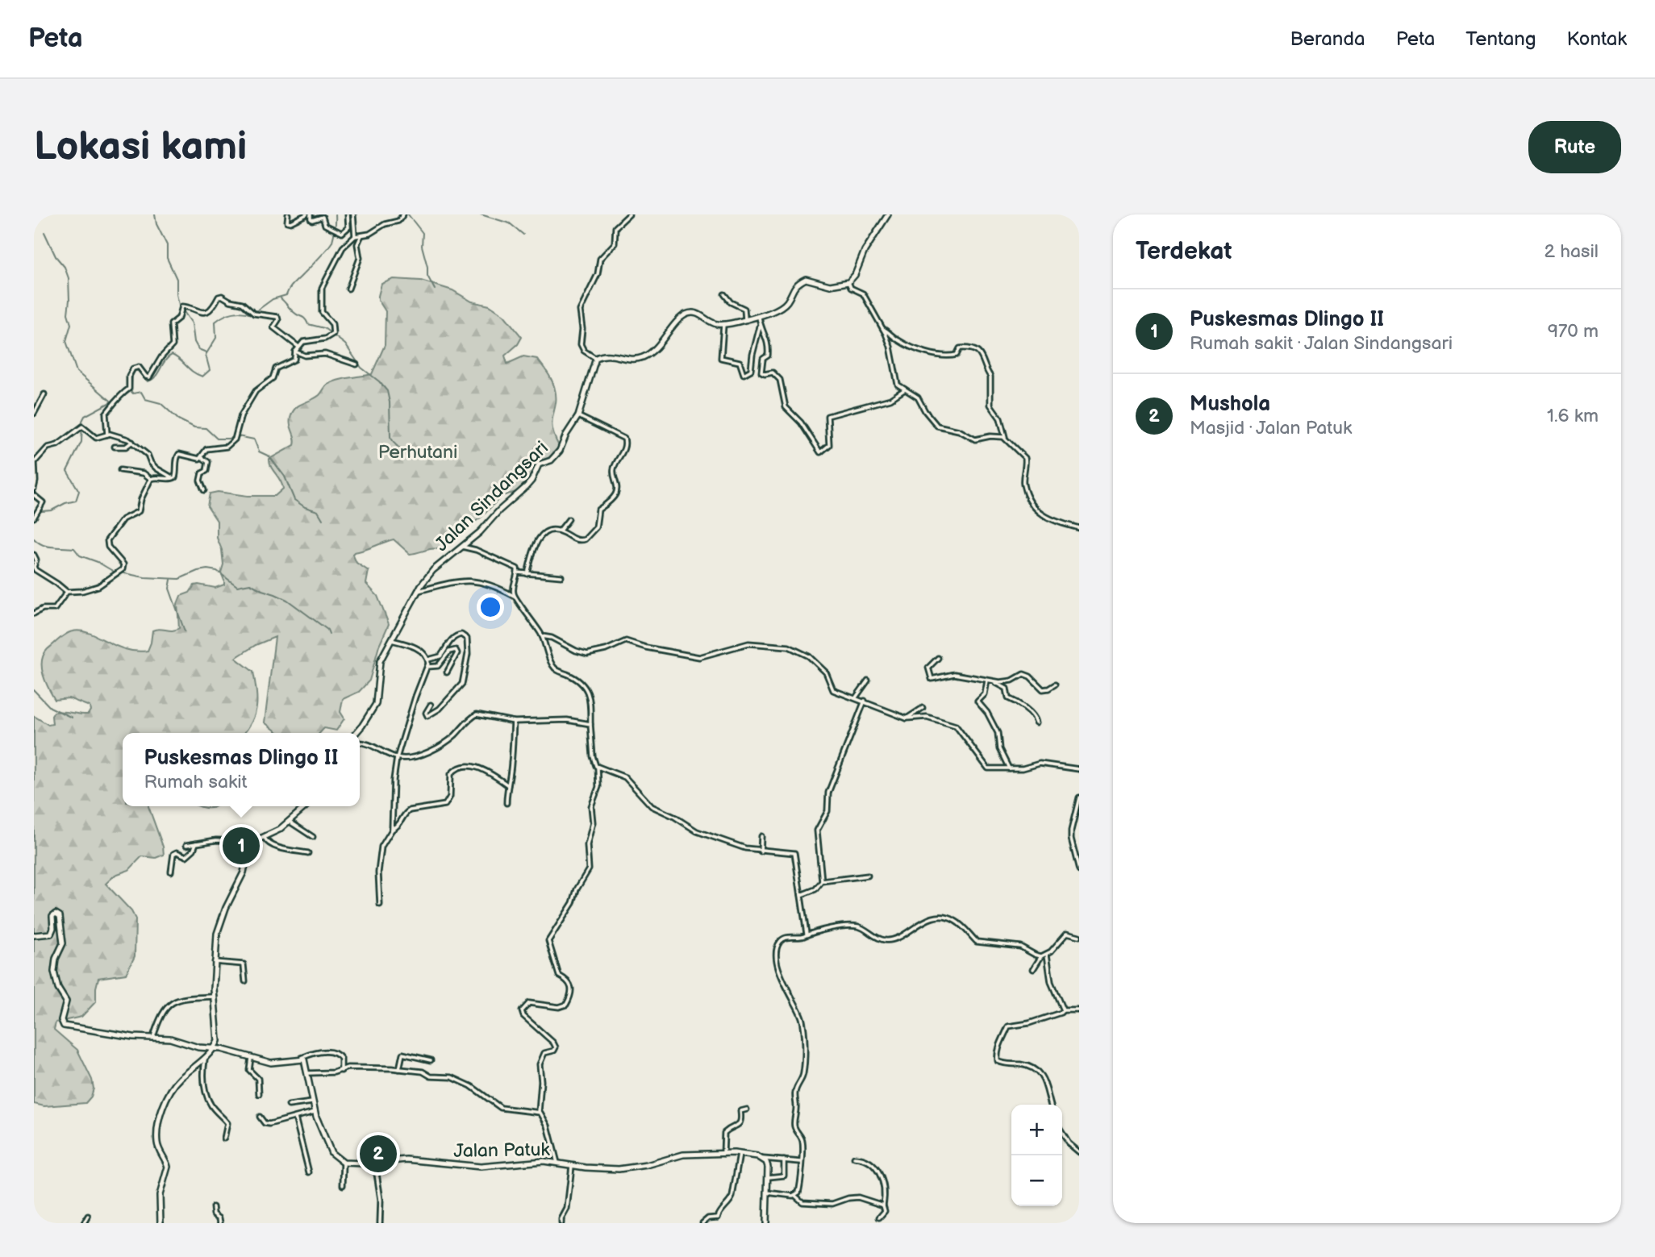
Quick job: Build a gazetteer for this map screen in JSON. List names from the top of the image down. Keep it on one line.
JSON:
{"streets":{"main road":["Jalan Sindangsari","Jalan Patuk"]},"parks":["Perhutani"],"page":{"header":"Peta","nav":["Beranda","Peta","Tentang","Kontak"],"buttons":"Rute","title":"Lokasi kami","heading":["Terdekat","2 hasil"],"list":[{"mark":"1","name":"Puskesmas Dlingo II","note":"Rumah sakit · Jalan Sindangsari","value":"970 m"},{"mark":"2","name":"Mushola","note":"Masjid · Jalan Patuk","value":"1.6 km"}],"popup":["Puskesmas Dlingo II","Rumah sakit"],"pins":["1","2"],"map_buttons":["+","−"]}}
